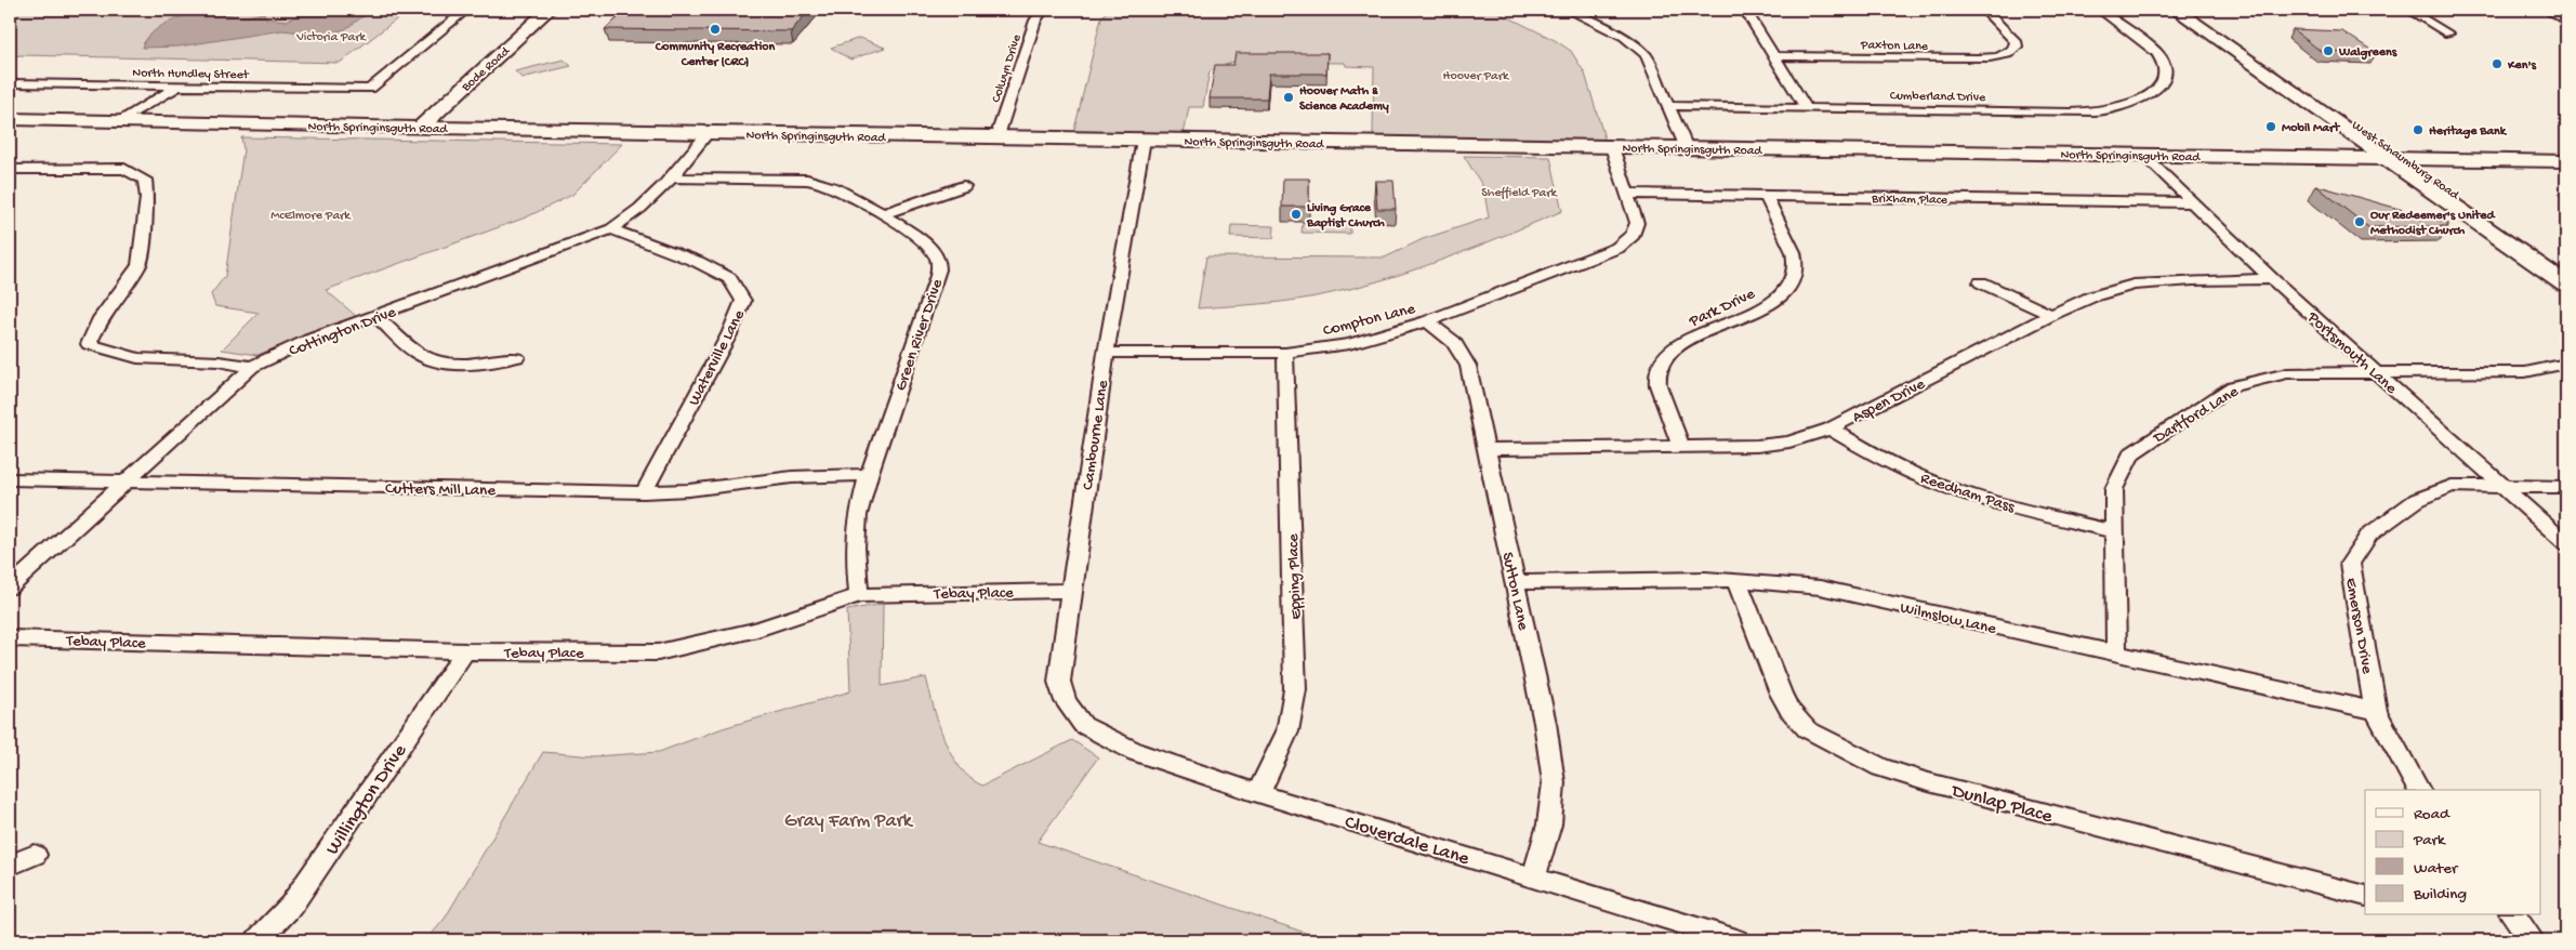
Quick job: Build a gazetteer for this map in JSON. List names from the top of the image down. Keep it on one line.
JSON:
{"streets":{"street":["Paxton Lane","Bode Road","Colwyn Drive","North Hundley Street","Cumberland Drive","North Springinsguth Road","West Schaumburg Road","Brixham Place","Park Drive","Compton Lane","Cottington Drive","Green River Drive","Portsmouth Lane","Waterville Lane","Aspen Drive","Dartford Lane","Cambourne Lane","Cutters Mill Lane","Reedham Pass","Epping Place","Sutton Lane","Tebay Place","Wilmslow Lane","Emerson Drive","Willington Drive","Dunlap Place","Cloverdale Lane"]},"crossings":[["Bode Road","North Springinsguth Road"],["Colwyn Drive","North Springinsguth Road"],["North Springinsguth Road","West Schaumburg Road"],["North Springinsguth Road","Cottington Drive"],["North Springinsguth Road","Portsmouth Lane"],["North Springinsguth Road","Cambourne Lane"],["Brixham Place","Park Drive"],["Brixham Place","Compton Lane"],["Brixham Place","Portsmouth Lane"],["Park Drive","Aspen Drive"],["Compton Lane","Cambourne Lane"],["Compton Lane","Epping Place"],["Compton Lane","Sutton Lane"],["Cottington Drive","Green River Drive"],["Cottington Drive","Waterville Lane"],["Cottington Drive","Cutters Mill Lane"],["Green River Drive","Cutters Mill Lane"],["Green River Drive","Tebay Place"],["Portsmouth Lane","Aspen Drive"],["Portsmouth Lane","Dartford Lane"],["Portsmouth Lane","Emerson Drive"],["Waterville Lane","Cutters Mill Lane"],["Aspen Drive","Reedham Pass"],["Aspen Drive","Sutton Lane"],["Dartford Lane","Reedham Pass"],["Dartford Lane","Wilmslow Lane"],["Cambourne Lane","Tebay Place"],["Cambourne Lane","Cloverdale Lane"],["Epping Place","Cloverdale Lane"],["Sutton Lane","Wilmslow Lane"],["Sutton Lane","Cloverdale Lane"],["Tebay Place","Willington Drive"],["Wilmslow Lane","Emerson Drive"],["Wilmslow Lane","Dunlap Place"]],"parks":["Victoria Park","Hoover Park","Sheffield Park","McElmore Park","Gray Farm Park"],"places":["Community Recreation Center (CRC)","Walgreens","Ken's","Hoover Math & Science Academy","Mobil Mart","Heritage Bank","Living Grace Baptist Church","Our Redeemer's United Methodist Church"],"legend":["Road","Park","Water","Building"]}
